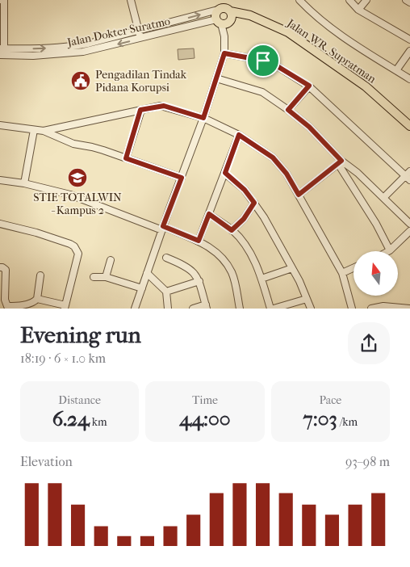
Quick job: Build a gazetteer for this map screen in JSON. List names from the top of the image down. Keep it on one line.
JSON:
{"streets":{"main road":["Jalan WR. Supratman"],"street":["Jalan Dokter Suratmo"]},"crossings":[["Jalan Dokter Suratmo","Jalan WR. Supratman"]],"places":{"public building":["Pengadilan Tindak Pidana Korupsi"],"school or university":["STIE TOTALWIN - Kampus 2"]},"north":"top","page":{"heading":["Evening run","18:19 · 6 × 1.0 km"],"stats":[["Distance","6.24 km"],["Time","44:00"],["Pace","7:03 /km"]],"chart":["Elevation","93–98 m"]}}
